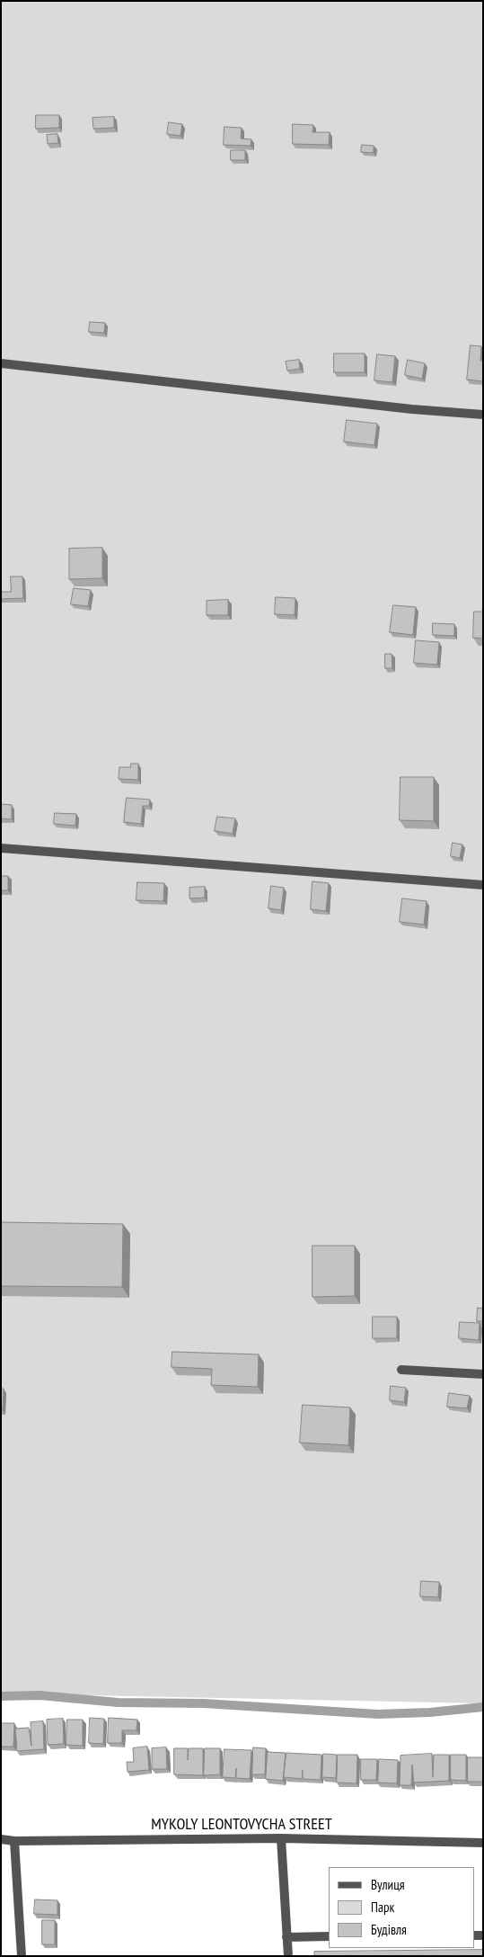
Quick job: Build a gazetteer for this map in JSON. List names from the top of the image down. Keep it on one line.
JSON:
{"streets":{"street":["MYKOLY LEONTOVYCHA STREET"]},"legend":["Вулиця","Парк","Будівля"]}
